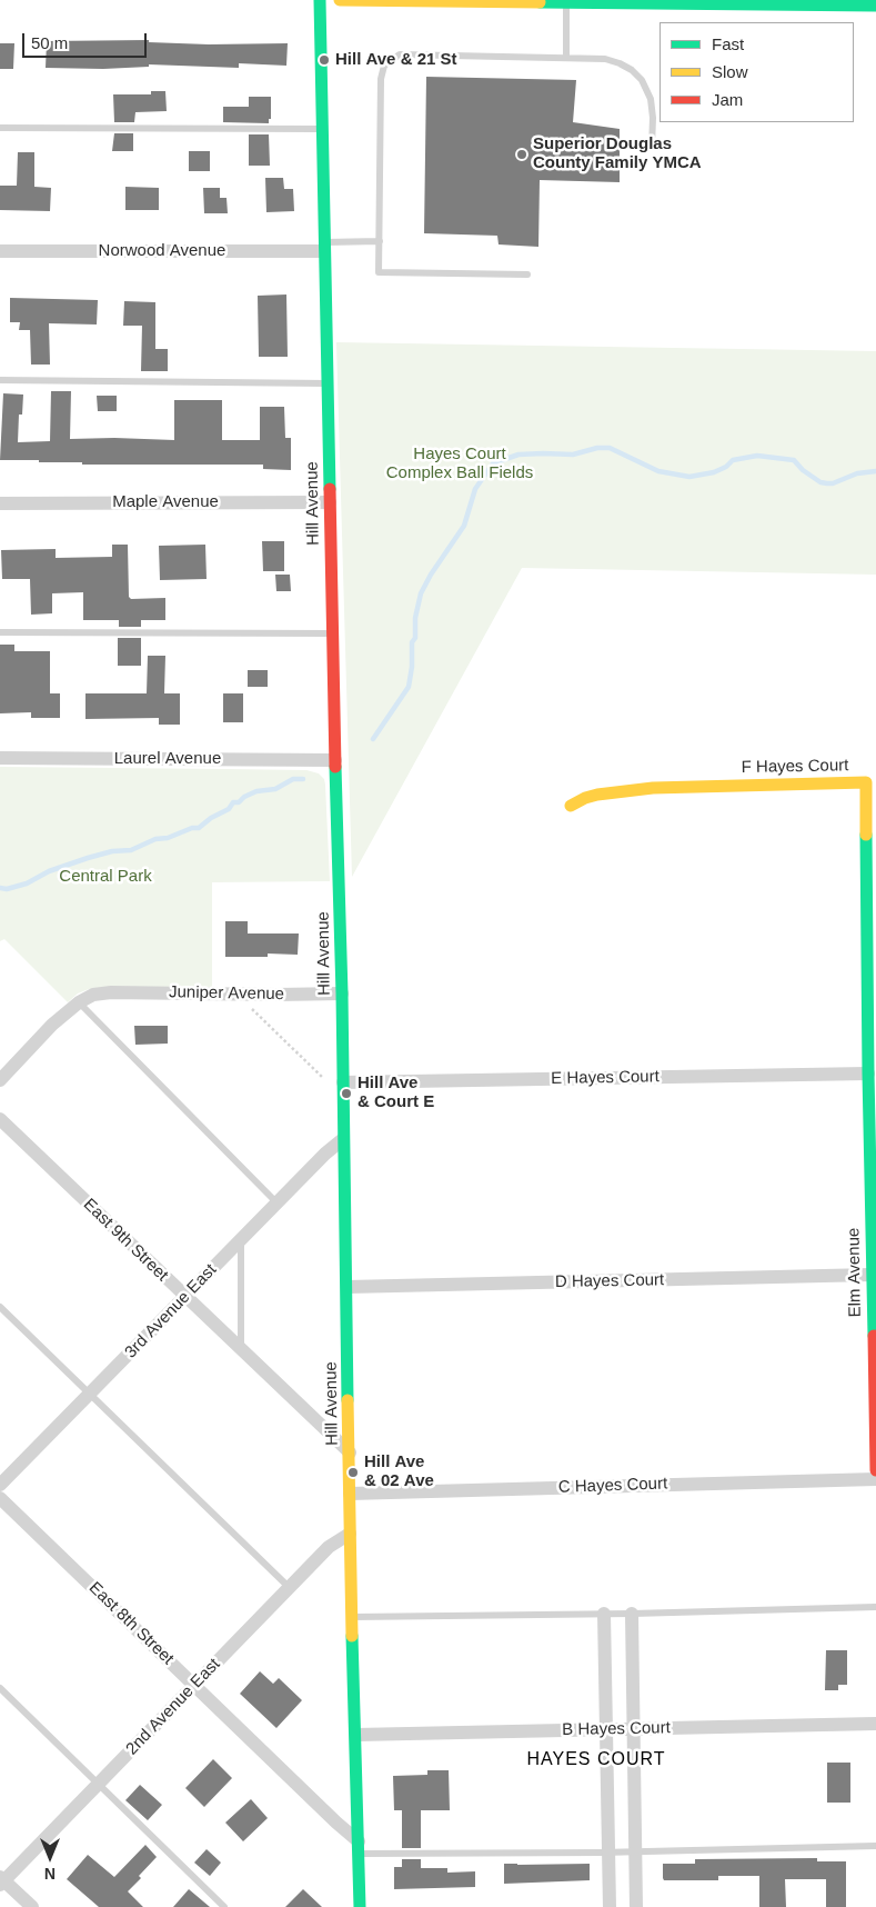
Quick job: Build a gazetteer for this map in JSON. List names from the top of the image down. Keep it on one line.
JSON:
{"streets":{"street":["Norwood Avenue","Maple Avenue","Hill Avenue","Laurel Avenue","F Hayes Court","Juniper Avenue","E Hayes Court","East 9th Street","Elm Avenue","D Hayes Court","3rd Avenue East","C Hayes Court","East 8th Street","2nd Avenue East","B Hayes Court"]},"crossings":[["Norwood Avenue","Hill Avenue"],["Maple Avenue","Hill Avenue"],["Hill Avenue","Laurel Avenue"],["Hill Avenue","Juniper Avenue"],["Hill Avenue","E Hayes Court"],["Hill Avenue","East 9th Street"],["Hill Avenue","D Hayes Court"],["Hill Avenue","3rd Avenue East"],["Hill Avenue","C Hayes Court"],["Hill Avenue","East 8th Street"],["Hill Avenue","2nd Avenue East"],["Hill Avenue","B Hayes Court"],["F Hayes Court","E Hayes Court"],["F Hayes Court","Elm Avenue"],["E Hayes Court","Elm Avenue"],["East 9th Street","3rd Avenue East"],["Elm Avenue","D Hayes Court"],["East 8th Street","2nd Avenue East"]],"districts":["HAYES COURT"],"parks":["Hayes Court Complex Ball Fields","Central Park"],"places":["Hill Ave & 21 St","Superior Douglas County Family YMCA","Hill Ave & Court E","Hill Ave & 02 Ave"],"legend":["Fast","Slow","Jam"],"scale_bar":"50 m","north":"bottom"}
